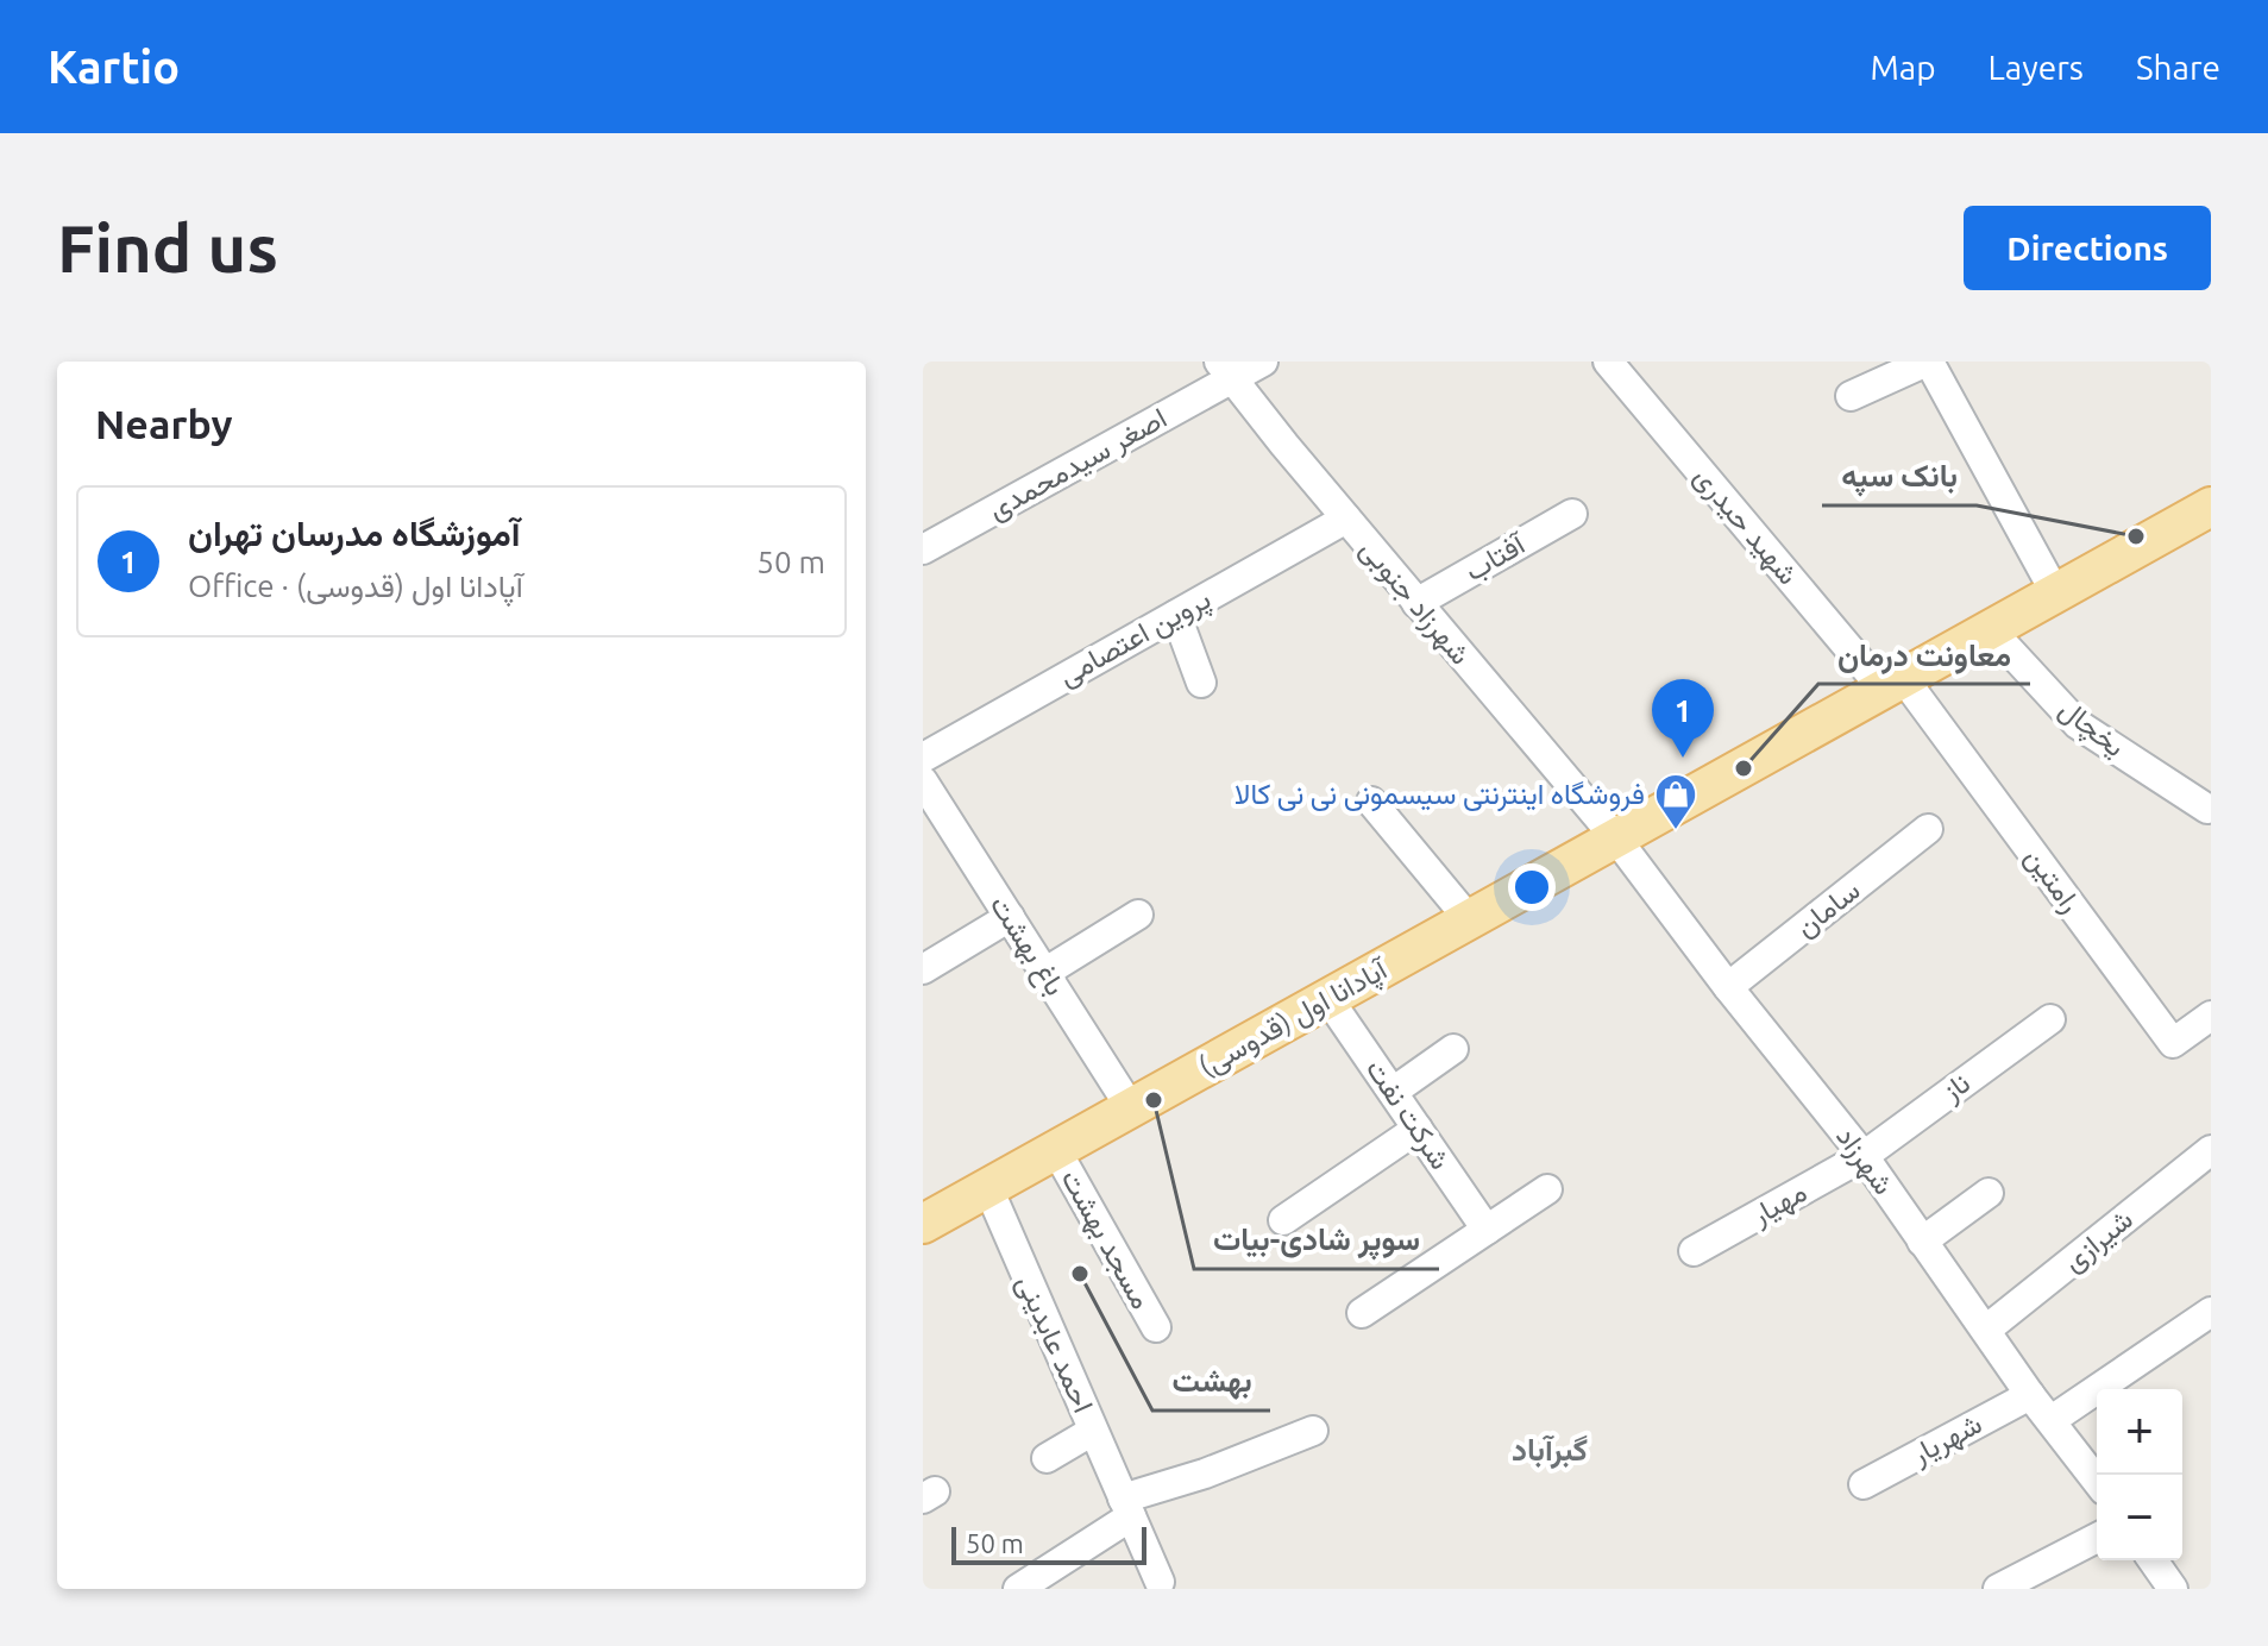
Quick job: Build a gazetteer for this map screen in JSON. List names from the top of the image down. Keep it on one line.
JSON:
{"streets":{"main road":["آپادانا اول (قدوسی)"],"street":["اصغر سیدمحمدی","شهید حیدری","آفتاب","شهرزاد جنوبی","پروین اعتصامی","یخچال","رامتین","سامان","باغ بهشت","ناز","شرکت نفت","شهرزاد","مهیار","مسجد بهشت","شیرازی","احمد عابدینی","شهریار"]},"crossings":[["اصغر سیدمحمدی","شهرزاد جنوبی"],["شهید حیدری","رامتین"],["شهید حیدری","آپادانا اول (قدوسی)"],["آفتاب","شهرزاد جنوبی"],["شهرزاد جنوبی","پروین اعتصامی"],["شهرزاد جنوبی","آپادانا اول (قدوسی)"],["شهرزاد جنوبی","شهرزاد"],["یخچال","آپادانا اول (قدوسی)"],["رامتین","آپادانا اول (قدوسی)"],["سامان","شهرزاد"],["باغ بهشت","آپادانا اول (قدوسی)"],["آپادانا اول (قدوسی)","شرکت نفت"],["آپادانا اول (قدوسی)","شهرزاد"],["آپادانا اول (قدوسی)","مسجد بهشت"],["آپادانا اول (قدوسی)","احمد عابدینی"],["ناز","شهرزاد"],["ناز","مهیار"],["شهرزاد","مهیار"],["شهرزاد","شیرازی"],["شهرزاد","شهریار"]],"districts":["گبرآباد"],"places":{"other":["بانک سپه","معاونت درمان","سوپر شادی-بیات","بهشت"],"shop":["فروشگاه اینترنتی سیسمونی نی نی کالا"]},"scale_bar":"50 m","page":{"header":"Kartio","nav":["Map","Layers","Share"],"buttons":"Directions","title":"Find us","heading":"Nearby","list":[{"mark":"1","name":"آموزشگاه مدرسان تهران","note":"Office · آپادانا اول (قدوسی)","value":"50 m"}],"pins":"1","map_buttons":["+","−"],"scale":"50 m"}}
